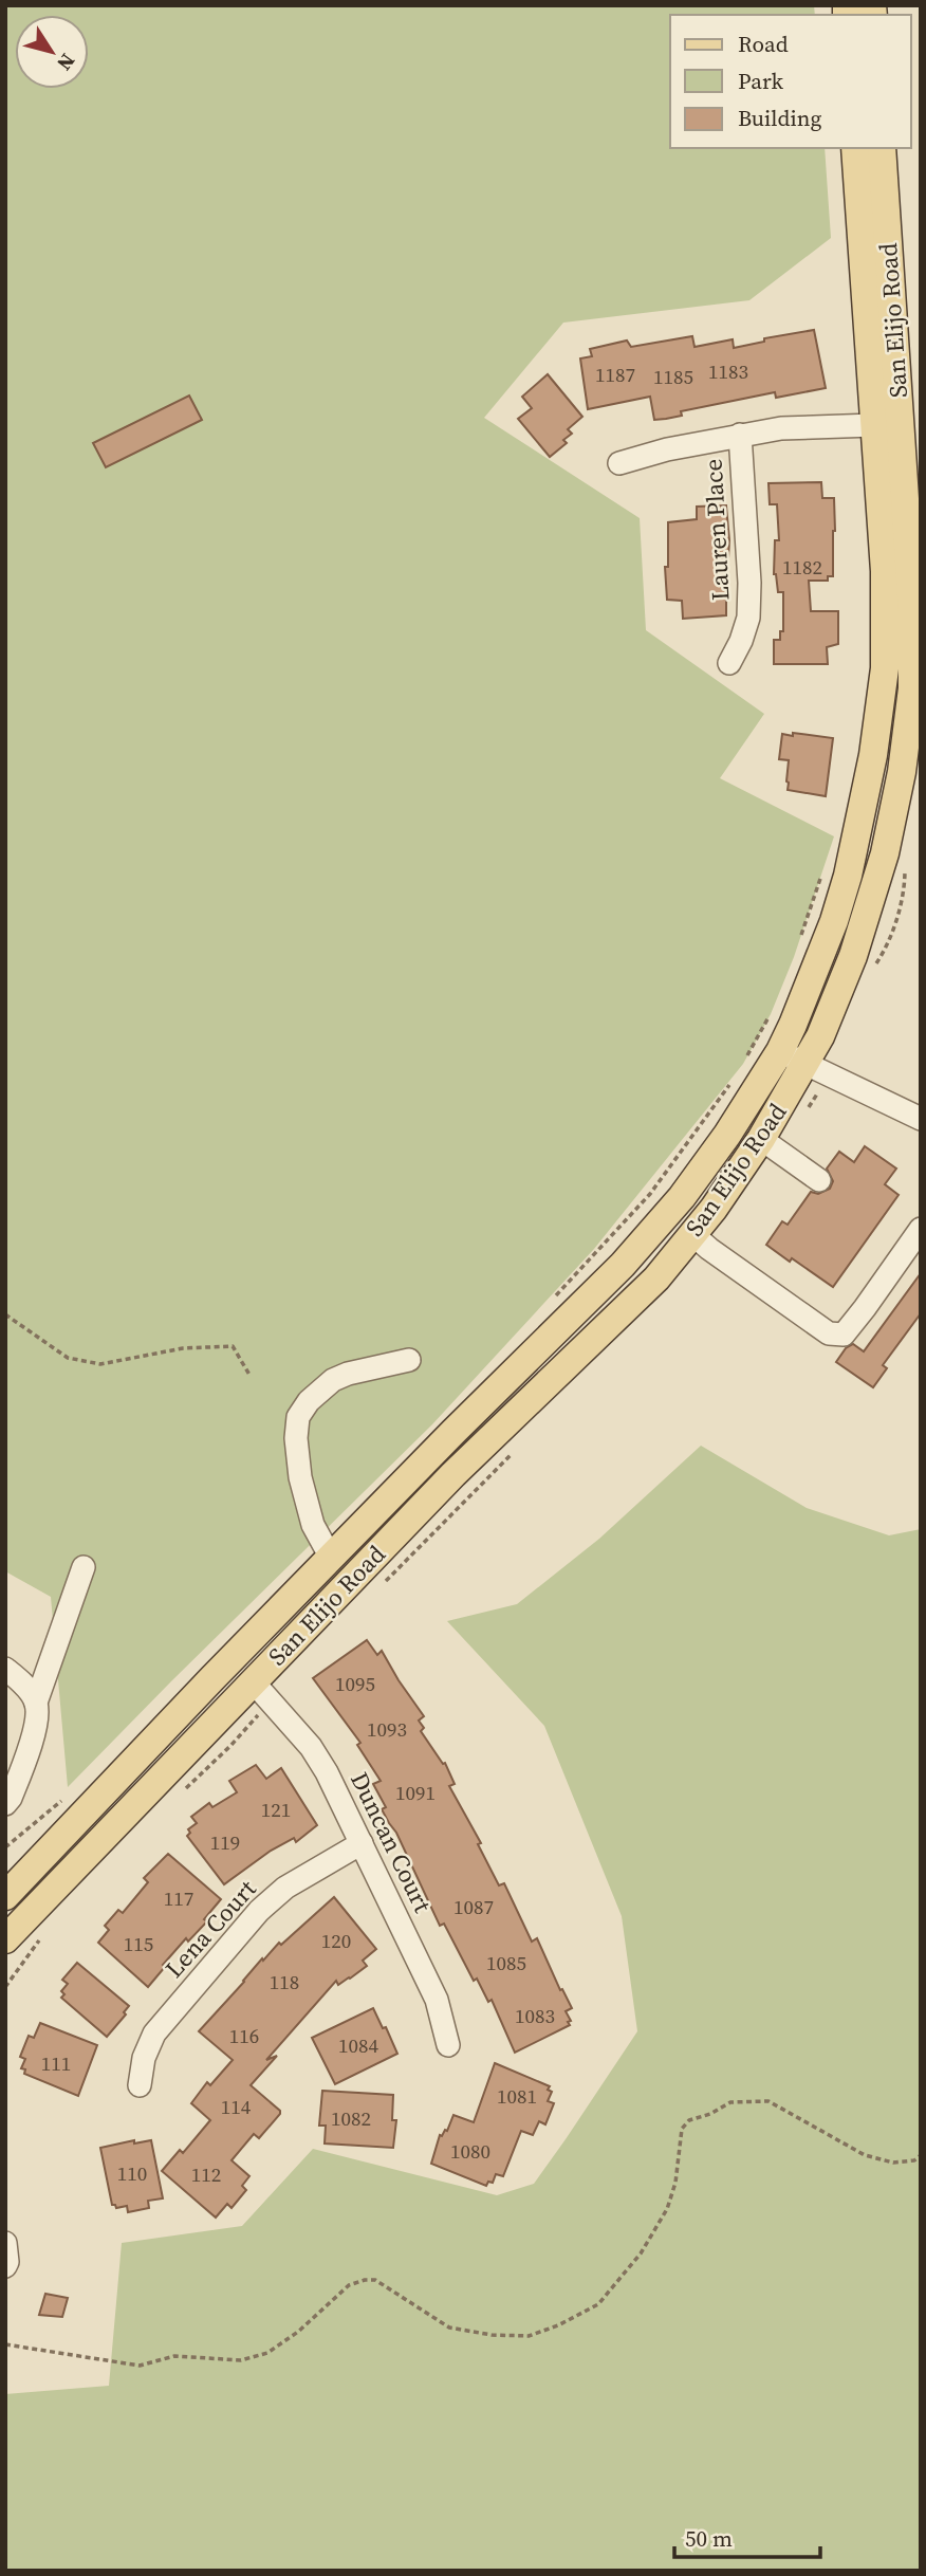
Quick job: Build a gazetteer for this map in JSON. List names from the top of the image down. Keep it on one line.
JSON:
{"streets":{"main road":["San Elijo Road"],"street":["Lauren Place","Duncan Court","Lena Court"]},"crossings":[["San Elijo Road","Lauren Place"],["San Elijo Road","Duncan Court"],["Duncan Court","Lena Court"]],"house_numbers":["1183","1187","1185","1182","1095","1093","1091","121","119","117","1087","120","115","1085","118","1083","116","1084","111","1081","114","1082","1080","110","112"],"legend":["Road","Park","Building"],"scale_bar":"50 m","north":"bottom right"}
